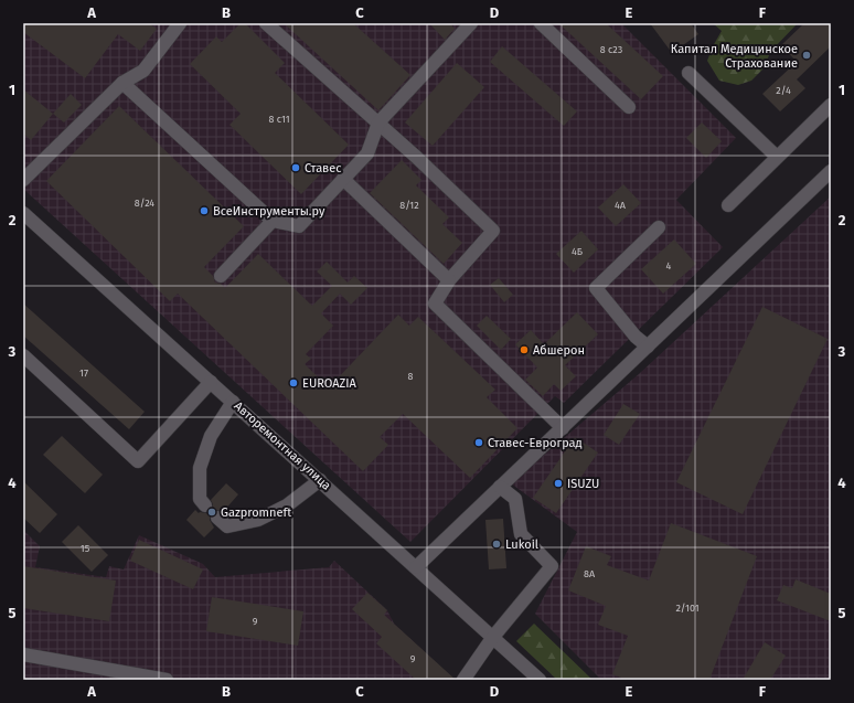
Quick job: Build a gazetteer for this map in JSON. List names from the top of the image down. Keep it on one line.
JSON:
{"streets":{"street":["Авторемонтная улица"]},"places":["Капитал Медицинское Страхование","Ставес","ВсеИнструменты.ру","Абшерон","EUROAZIA","Ставес-Евроград","ISUZU","Gazpromneft","Lukoil"],"house_numbers":["8 с23","2/4","8 с11","8/24","8/12","4А","4Б","4","17","8","15","8А","2/101","9","9"],"grid":{"columns":["A","B","C","D","E","F"],"rows":["1","2","3","4","5"]}}
